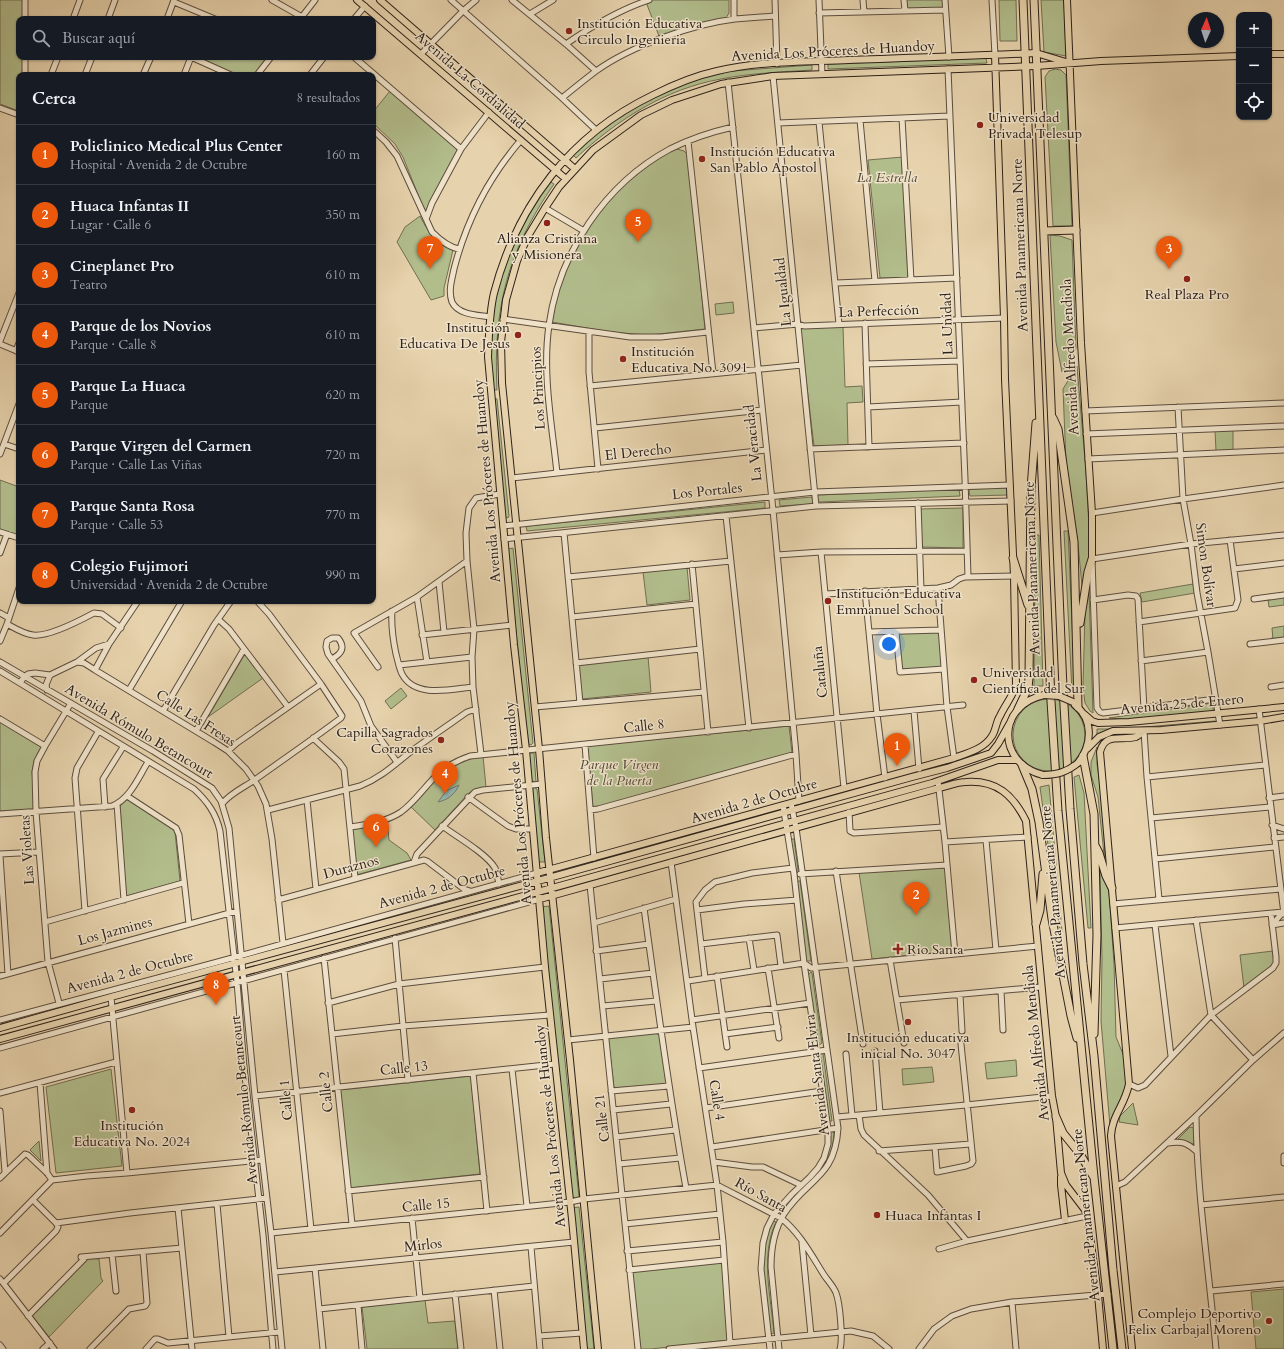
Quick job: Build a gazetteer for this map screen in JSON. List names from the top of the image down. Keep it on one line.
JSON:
{"streets":{"highway":["Avenida Panamericana Norte"],"main road":["Avenida Los Próceres de Huandoy","Avenida La Cordialidad","Avenida Alfredo Mendiola","Avenida 25 de Enero","Avenida 2 de Octubre"],"street":["La Igualdad","La Perfección","La Unidad","Los Principios","La Veracidad","El Derecho","Los Portales","Simon Bolívar","Cataluña","Calle Las Fresas","Calle 8","Avenida Rómulo Betancourt","Las Violetas","Duraznos","Los Jazmines","Calle 13","Avenida Santa Elvira","Calle 2","Calle 1","Calle 4","Calle 21","Río Santa","Calle 15","Mirlos"]},"crossings":[["Avenida Los Próceres de Huandoy","Avenida La Cordialidad"],["Avenida Los Próceres de Huandoy","Avenida Panamericana Norte"],["Avenida Los Próceres de Huandoy","La Igualdad"],["Avenida Los Próceres de Huandoy","La Unidad"],["Avenida Los Próceres de Huandoy","Avenida Alfredo Mendiola"],["Avenida Los Próceres de Huandoy","La Veracidad"],["Avenida Los Próceres de Huandoy","El Derecho"],["Avenida Los Próceres de Huandoy","Los Portales"],["Avenida Los Próceres de Huandoy","Calle 8"],["Avenida Los Próceres de Huandoy","Avenida 2 de Octubre"],["Avenida Los Próceres de Huandoy","Calle 13"],["Avenida Los Próceres de Huandoy","Río Santa"],["Avenida Los Próceres de Huandoy","Calle 15"],["Avenida Los Próceres de Huandoy","Mirlos"],["La Igualdad","La Perfección"],["La Igualdad","Los Portales"],["La Perfección","La Unidad"],["La Perfección","La Veracidad"],["La Unidad","Los Portales"],["Avenida Alfredo Mendiola","Avenida 2 de Octubre"],["Los Principios","La Veracidad"],["Los Principios","El Derecho"],["La Veracidad","El Derecho"],["La Veracidad","Los Portales"],["La Veracidad","Calle 8"],["La Veracidad","Avenida 2 de Octubre"],["Simon Bolívar","Avenida 25 de Enero"],["Cataluña","Calle 8"],["Cataluña","Avenida 2 de Octubre"],["Avenida 25 de Enero","Avenida 2 de Octubre"],["Calle Las Fresas","Avenida 2 de Octubre"],["Calle Las Fresas","Duraznos"],["Avenida Rómulo Betancourt","Avenida 2 de Octubre"],["Avenida Rómulo Betancourt","Las Violetas"],["Avenida Rómulo Betancourt","Los Jazmines"],["Avenida Rómulo Betancourt","Calle 13"],["Avenida Rómulo Betancourt","Calle 15"],["Avenida Rómulo Betancourt","Mirlos"],["Avenida 2 de Octubre","Las Violetas"],["Avenida 2 de Octubre","Avenida Santa Elvira"],["Avenida 2 de Octubre","Calle 2"],["Avenida 2 de Octubre","Calle 1"],["Avenida 2 de Octubre","Calle 4"],["Avenida 2 de Octubre","Calle 21"],["Las Violetas","Los Jazmines"],["Calle 13","Calle 2"],["Calle 13","Calle 1"],["Avenida Santa Elvira","Río Santa"],["Calle 2","Calle 15"],["Calle 1","Calle 15"],["Calle 4","Río Santa"],["Calle 21","Río Santa"],["Río Santa","Calle 15"]],"parks":["La Estrella","Parque Virgen de la Puerta"],"places":{"other":["Institución Educativa Circulo Ingenieria","Universidad Privada Telesup","Institución Educativa San Pablo Apostol","Alianza Cristiana y Misionera","Real Plaza Pro","Institución Educativa De Jesus","Institución Educativa No. 3091","Institución Educativa Emmanuel School","Universidad Científica del Sur","Capilla Sagrados Corazones","Institución educativa inicial No. 3047","Institución Educativa No. 2024","Huaca Infantas I","Complejo Deportivo Felix Carbajal Moreno"],"health":["Rio Santa"]},"north":"top","page":{"map_buttons":["+","−"],"search":"Buscar aquí","heading":["Cerca","8 resultados"],"list":[{"mark":"1","name":"Policlinico Medical Plus Center","note":"Hospital · Avenida 2 de Octubre","value":"160 m"},{"mark":"2","name":"Huaca Infantas II","note":"Lugar · Calle 6","value":"350 m"},{"mark":"3","name":"Cineplanet Pro","note":"Teatro","value":"610 m"},{"mark":"4","name":"Parque de los Novios","note":"Parque · Calle 8","value":"610 m"},{"mark":"5","name":"Parque La Huaca","note":"Parque","value":"620 m"},{"mark":"6","name":"Parque Virgen del Carmen","note":"Parque · Calle Las Viñas","value":"720 m"},{"mark":"7","name":"Parque Santa Rosa","note":"Parque · Calle 53","value":"770 m"},{"mark":"8","name":"Colegio Fujimori","note":"Universidad · Avenida 2 de Octubre","value":"990 m"}],"pins":["5","3","7","1","4","6","2","8"]}}
